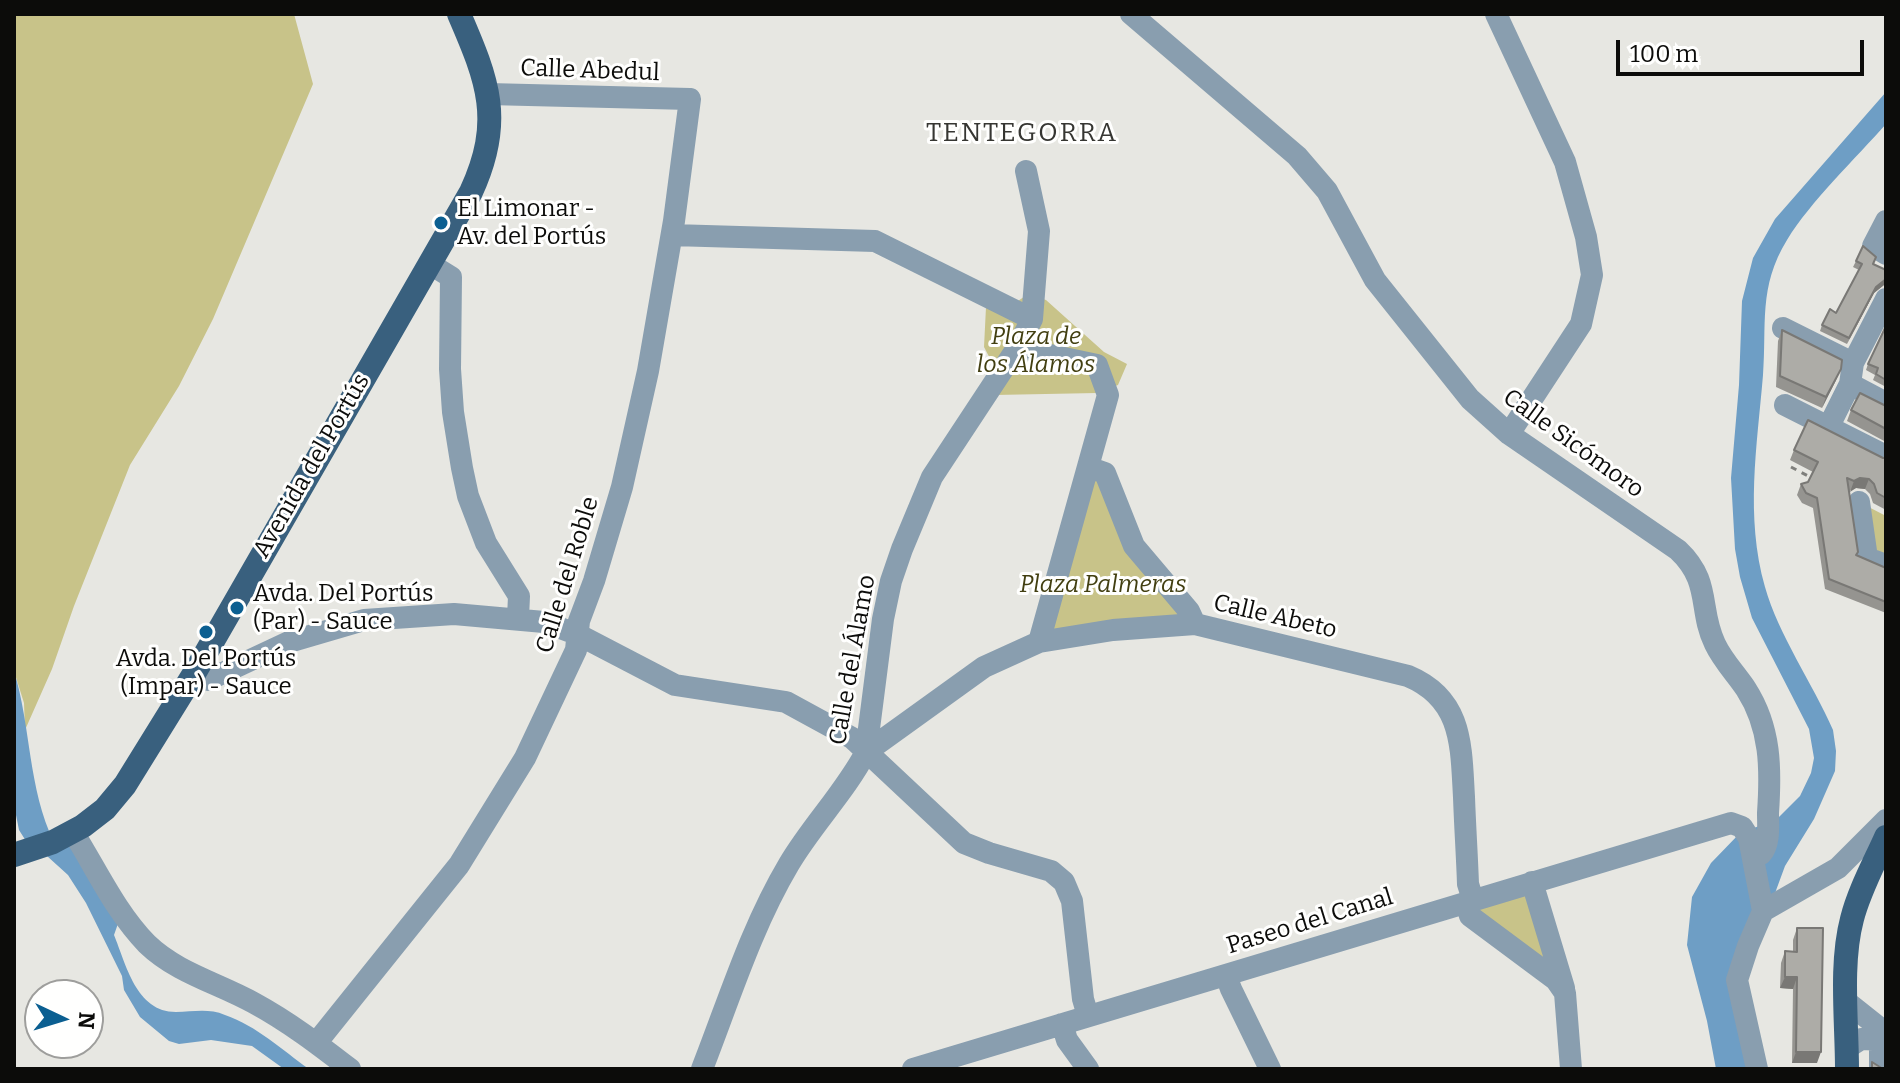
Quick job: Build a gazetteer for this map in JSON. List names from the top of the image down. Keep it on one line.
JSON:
{"streets":{"main road":["Avenida del Portús"],"street":["Calle Abedul","Calle Sicómoro","Calle del Roble","Calle Abeto","Calle del Álamo","Paseo del Canal"]},"crossings":[["Calle Abedul","Avenida del Portús"],["Calle Abedul","Calle del Roble"],["Calle Sicómoro","Paseo del Canal"],["Calle Abeto","Calle del Álamo"],["Calle Abeto","Paseo del Canal"]],"districts":["TENTEGORRA"],"parks":["Plaza de los Álamos","Plaza Palmeras"],"places":["El Limonar - Av. del Portús","Avda. Del Portús (Par) - Sauce","Avda. Del Portús (Impar) - Sauce"],"scale_bar":"100 m","north":"right"}
